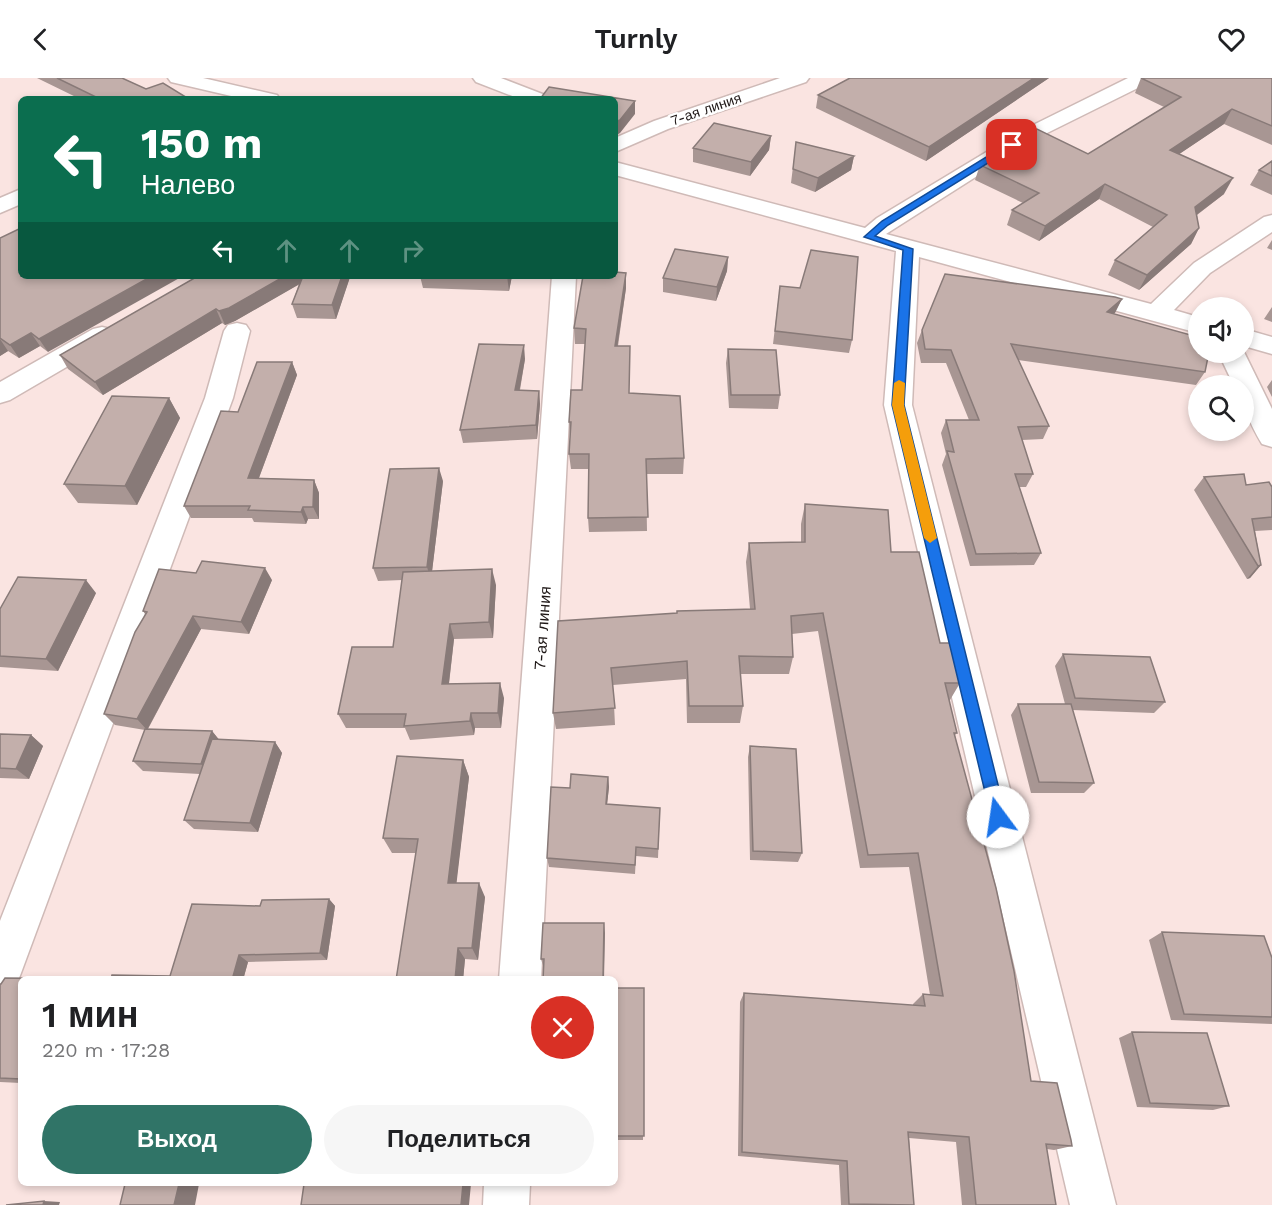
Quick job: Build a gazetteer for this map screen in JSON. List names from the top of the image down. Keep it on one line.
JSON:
{"streets":{"street":["7-ая линия"]},"page":{"header":"Turnly","turn":["150 m","Налево"],"heading":["1 мин","220 m · 17:28"],"buttons":["Выход","Поделиться"]}}
